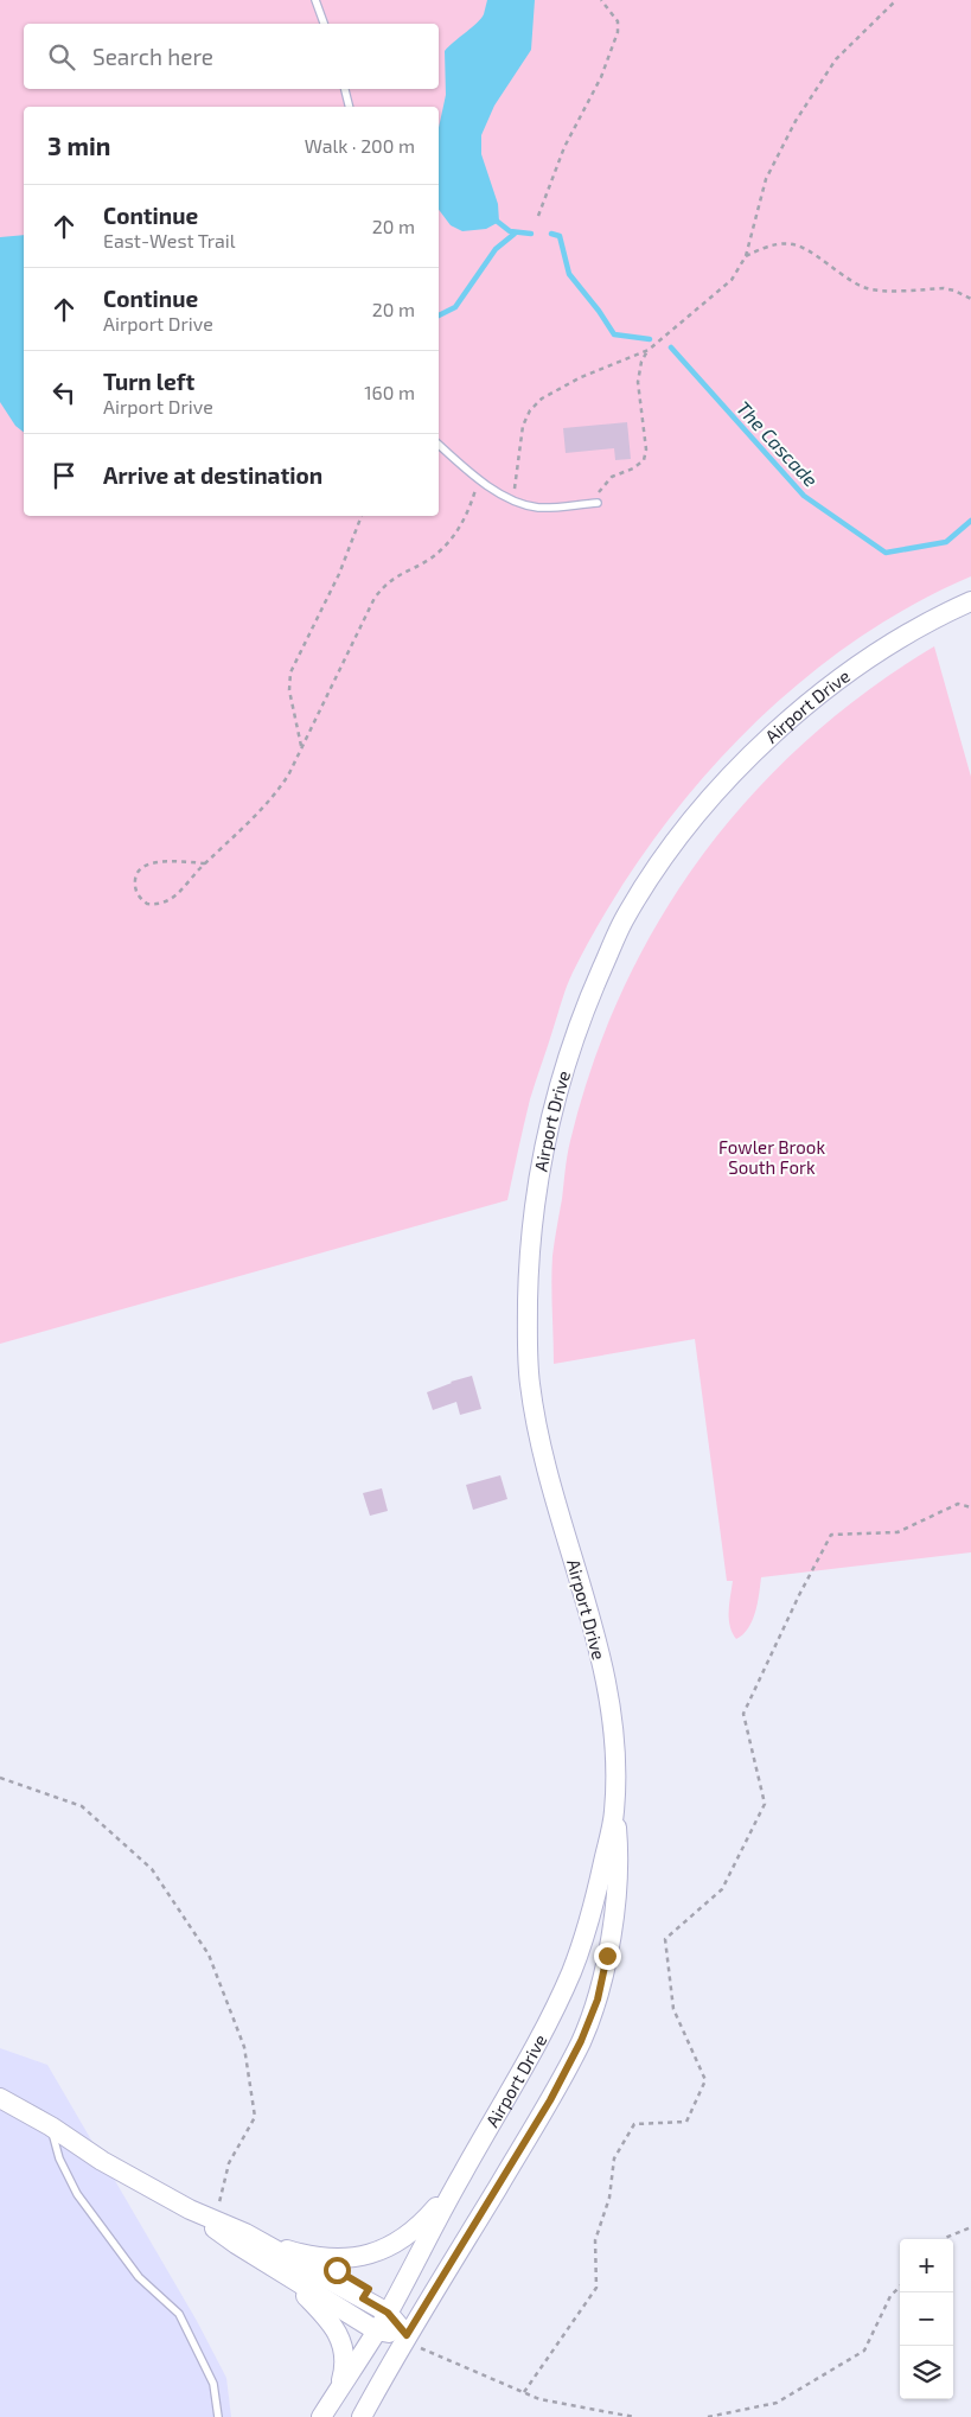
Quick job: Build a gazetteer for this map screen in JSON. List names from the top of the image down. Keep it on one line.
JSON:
{"streets":{"main road":["Airport Drive"]},"water":["The Cascade"],"parks":["Fowler Brook South Fork"],"page":{"search":"Search here","heading":["3 min","Walk · 200 m"],"list":[["Continue","East-West Trail","20 m"],["Continue","Airport Drive","20 m"],["Turn left","Airport Drive","160 m"],"Arrive at destination"],"map_buttons":["+","−"]}}
